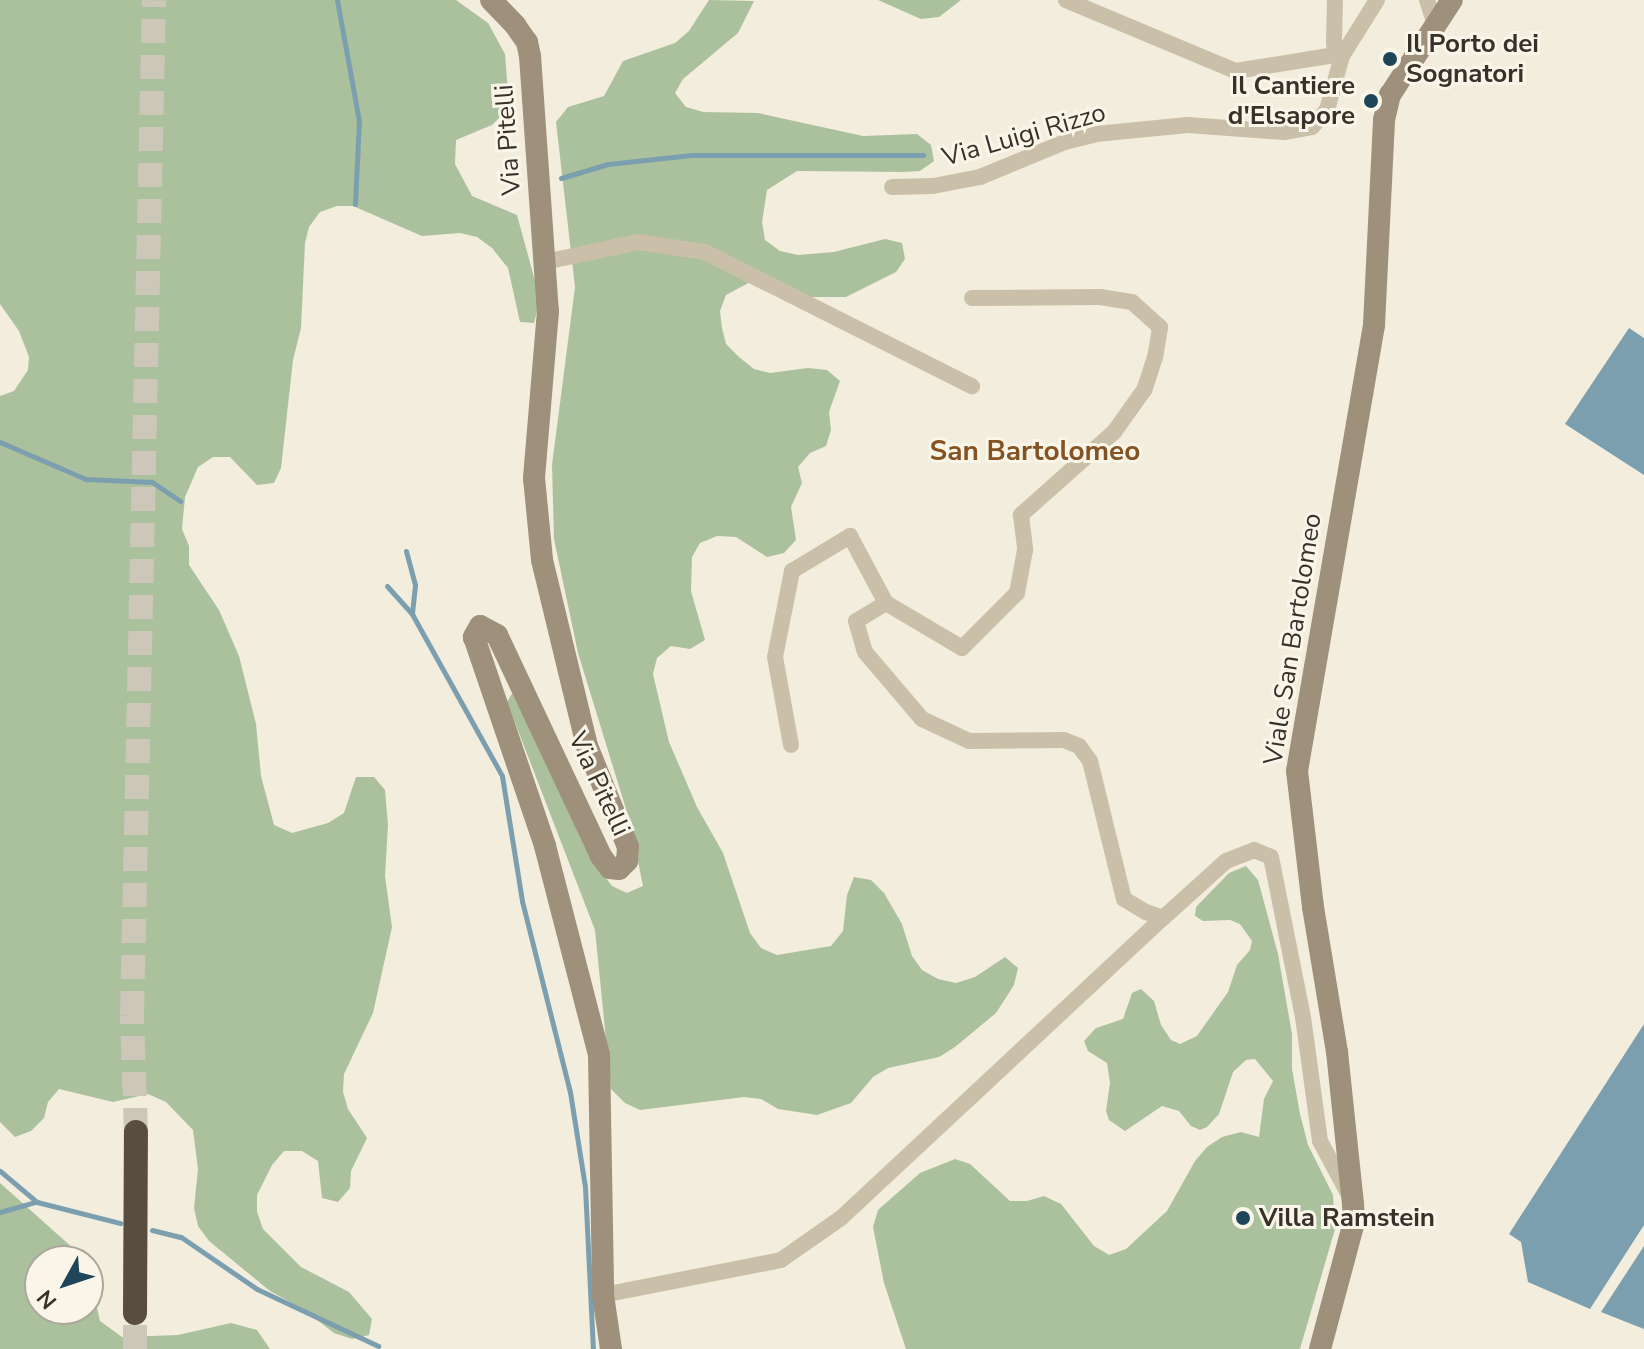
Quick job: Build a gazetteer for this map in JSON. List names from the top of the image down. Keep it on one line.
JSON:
{"streets":{"street":["Via Luigi Rizzo","Via Pitelli","Viale San Bartolomeo"]},"districts":["San Bartolomeo"],"places":["Il Porto dei Sognatori","Il Cantiere d'Elsapore","Villa Ramstein"],"north":"bottom left"}
